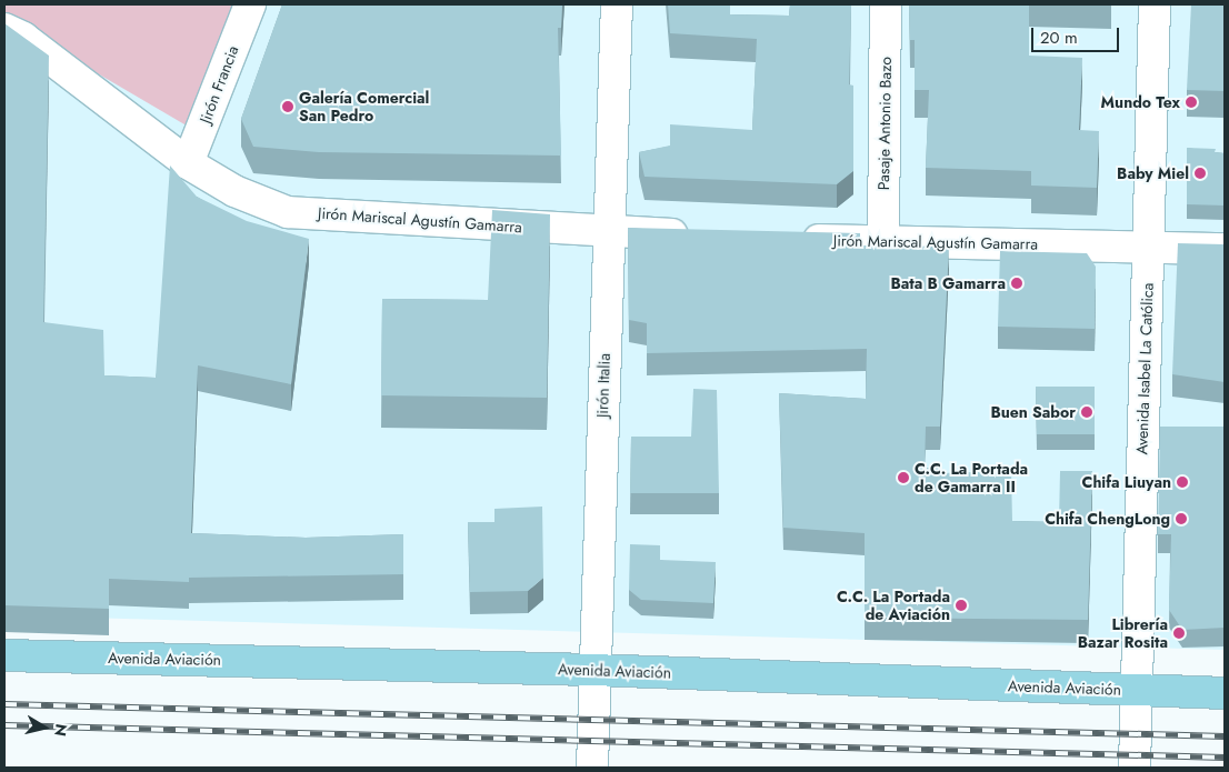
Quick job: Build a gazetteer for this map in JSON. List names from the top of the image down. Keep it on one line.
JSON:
{"streets":{"main road":["Avenida Aviación"],"street":["Jirón Francia","Pasaje Antonio Bazo","Jirón Mariscal Agustín Gamarra","Avenida Isabel La Católica","Jirón Italia"]},"crossings":[["Jirón Francia","Jirón Mariscal Agustín Gamarra"],["Pasaje Antonio Bazo","Jirón Mariscal Agustín Gamarra"],["Jirón Mariscal Agustín Gamarra","Avenida Isabel La Católica"],["Jirón Mariscal Agustín Gamarra","Jirón Italia"],["Avenida Isabel La Católica","Avenida Aviación"],["Jirón Italia","Avenida Aviación"]],"places":["Mundo Tex","Galería Comercial San Pedro","Baby Miel","Bata B Gamarra","Buen Sabor","C.C. La Portada de Gamarra II","Chifa Liuyan","Chifa ChengLong","C.C. La Portada de Aviación","Librería Bazar Rosita"],"scale_bar":"20 m","north":"right"}
